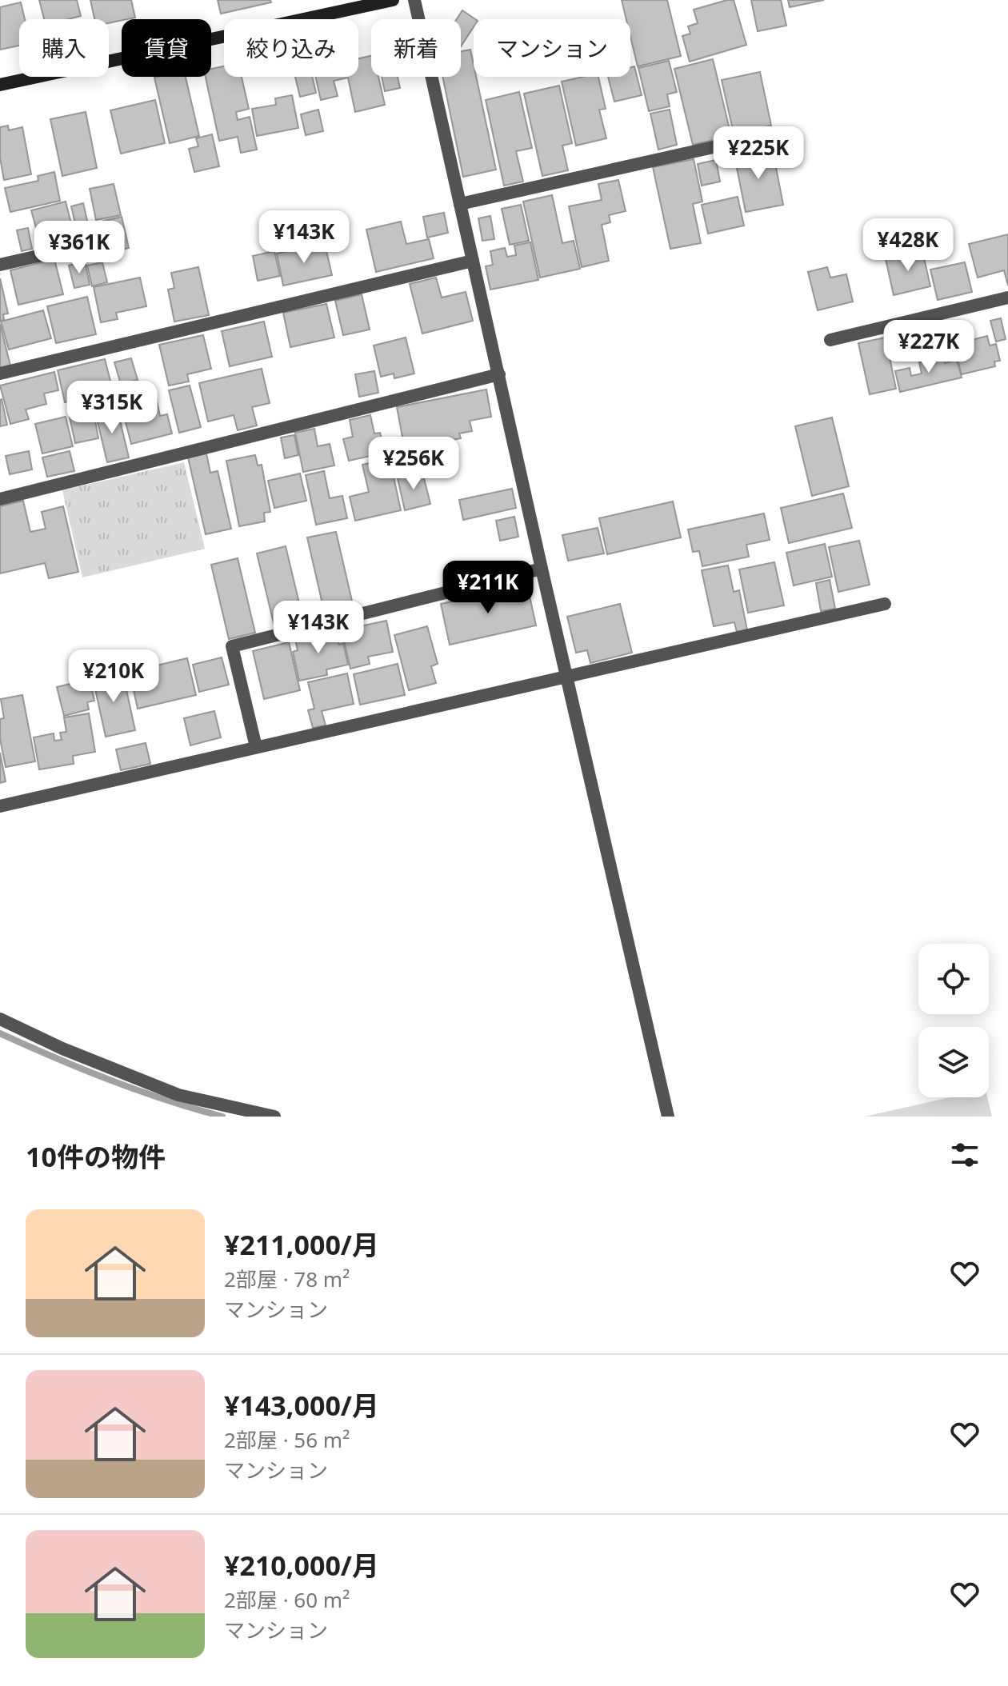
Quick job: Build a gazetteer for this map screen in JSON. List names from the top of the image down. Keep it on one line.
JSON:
{"page":{"chip":["購入","賃貸","絞り込み","新着","マンション"],"price":["¥225K","¥143K","¥428K","¥361K","¥227K","¥315K","¥256K","¥211K","¥143K","¥210K"],"heading":"10件の物件","list":[{"name":"¥211,000/月","note":"2部屋 · 78 m² · マンション"},{"name":"¥143,000/月","note":"2部屋 · 56 m² · マンション"},{"name":"¥210,000/月","note":"2部屋 · 60 m² · マンション"}]}}
